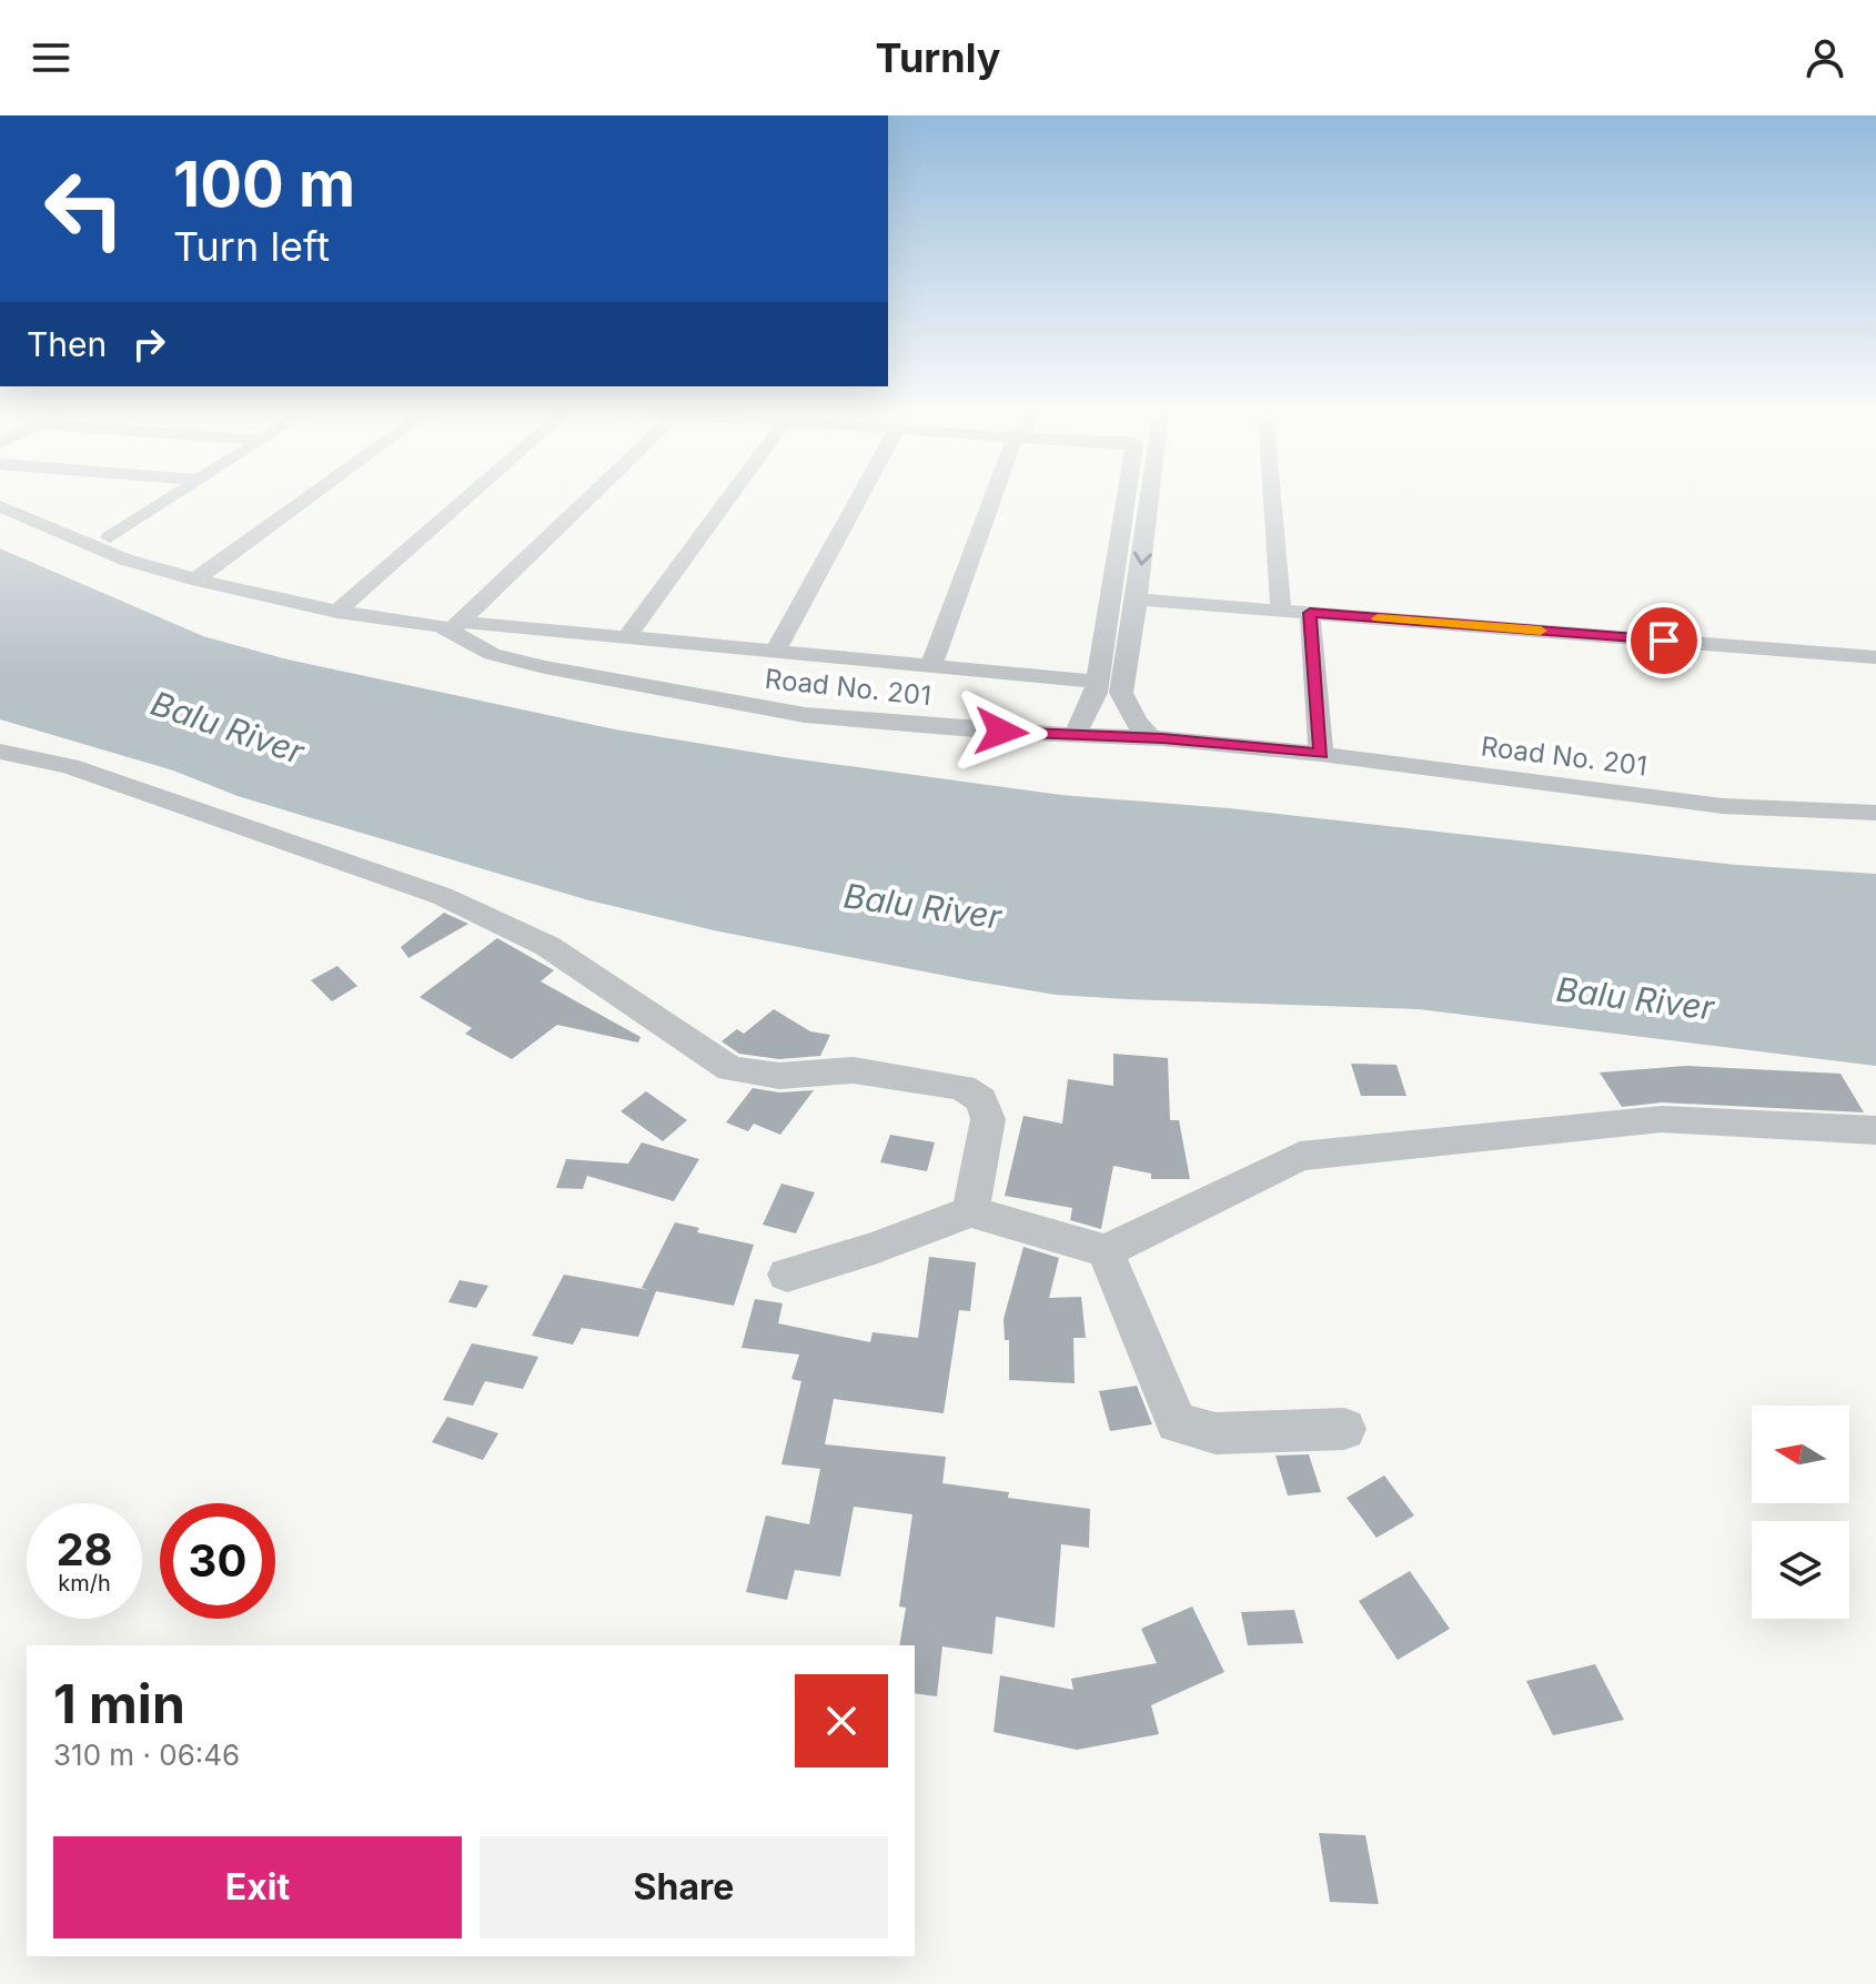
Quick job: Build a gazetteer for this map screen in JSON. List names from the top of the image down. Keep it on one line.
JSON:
{"streets":{"street":["Road No. 201"]},"water":["Balu River"],"north":"left","page":{"header":"Turnly","turn":["100 m","Turn left"],"then":"Then","speed":"28 km/h","limit":"30","heading":["1 min","310 m · 06:46"],"buttons":["Exit","Share"]}}
